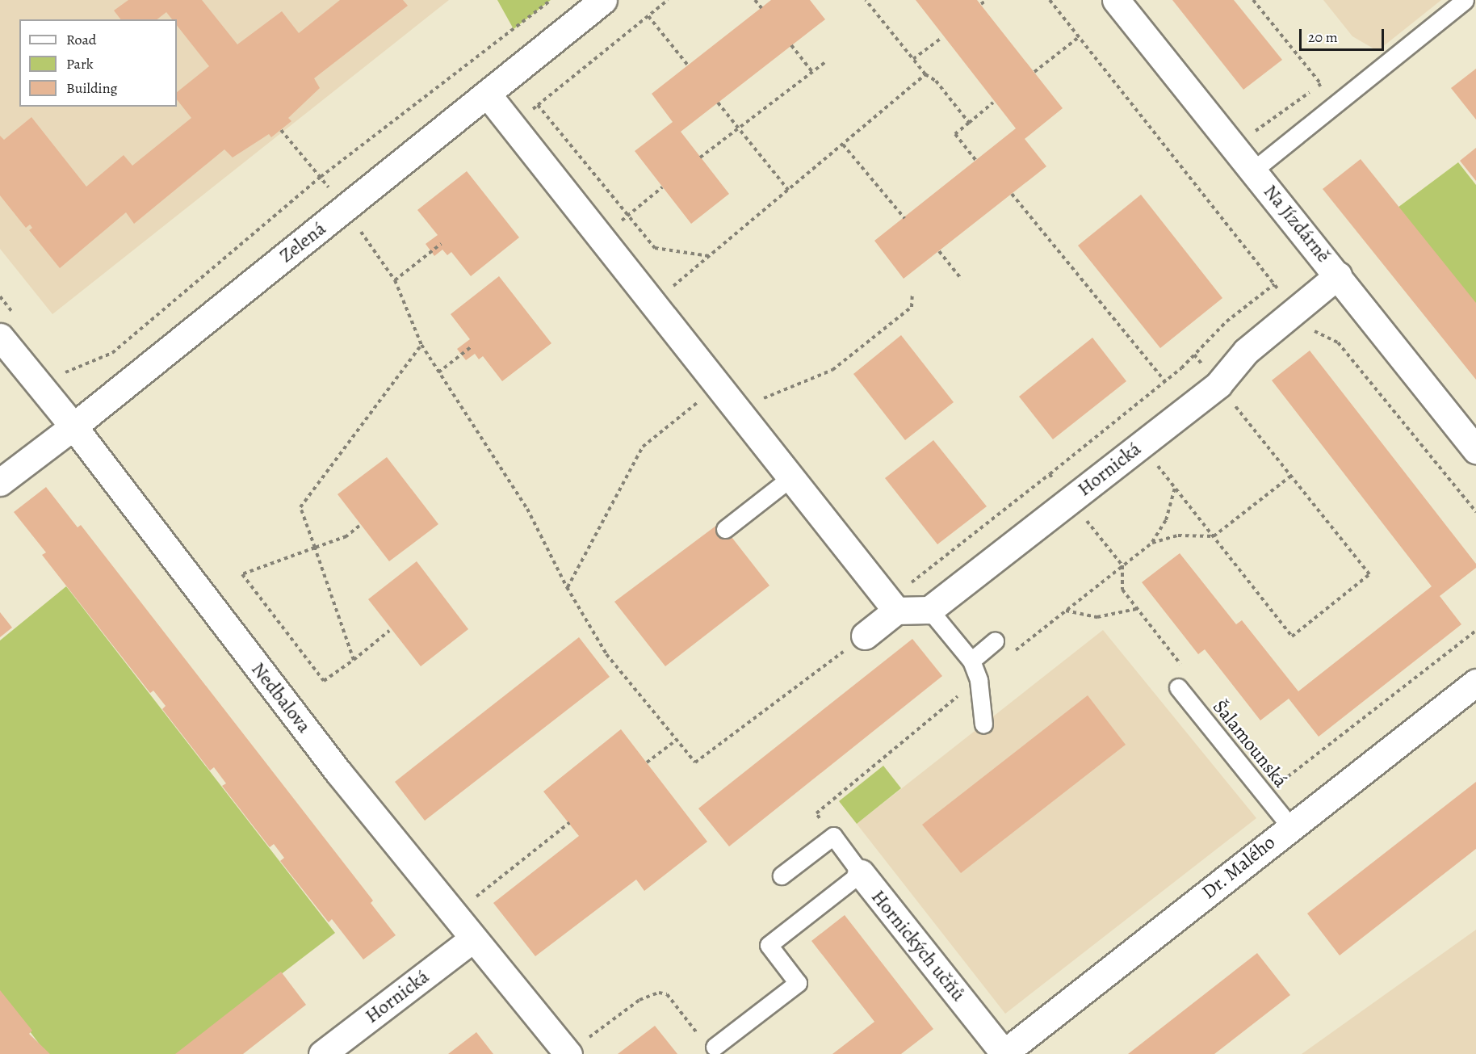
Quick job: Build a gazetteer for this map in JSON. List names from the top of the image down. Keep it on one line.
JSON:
{"streets":{"street":["Na Jízdárně","Zelená","Hornická","Nedbalova","Dr. Malého","Hornických učňů"],"lane":["Šalamounská"]},"crossings":[["Na Jízdárně","Hornická"],["Zelená","Nedbalova"],["Hornická","Nedbalova"],["Šalamounská","Dr. Malého"],["Dr. Malého","Hornických učňů"]],"legend":["Road","Park","Building"],"scale_bar":"20 m"}
